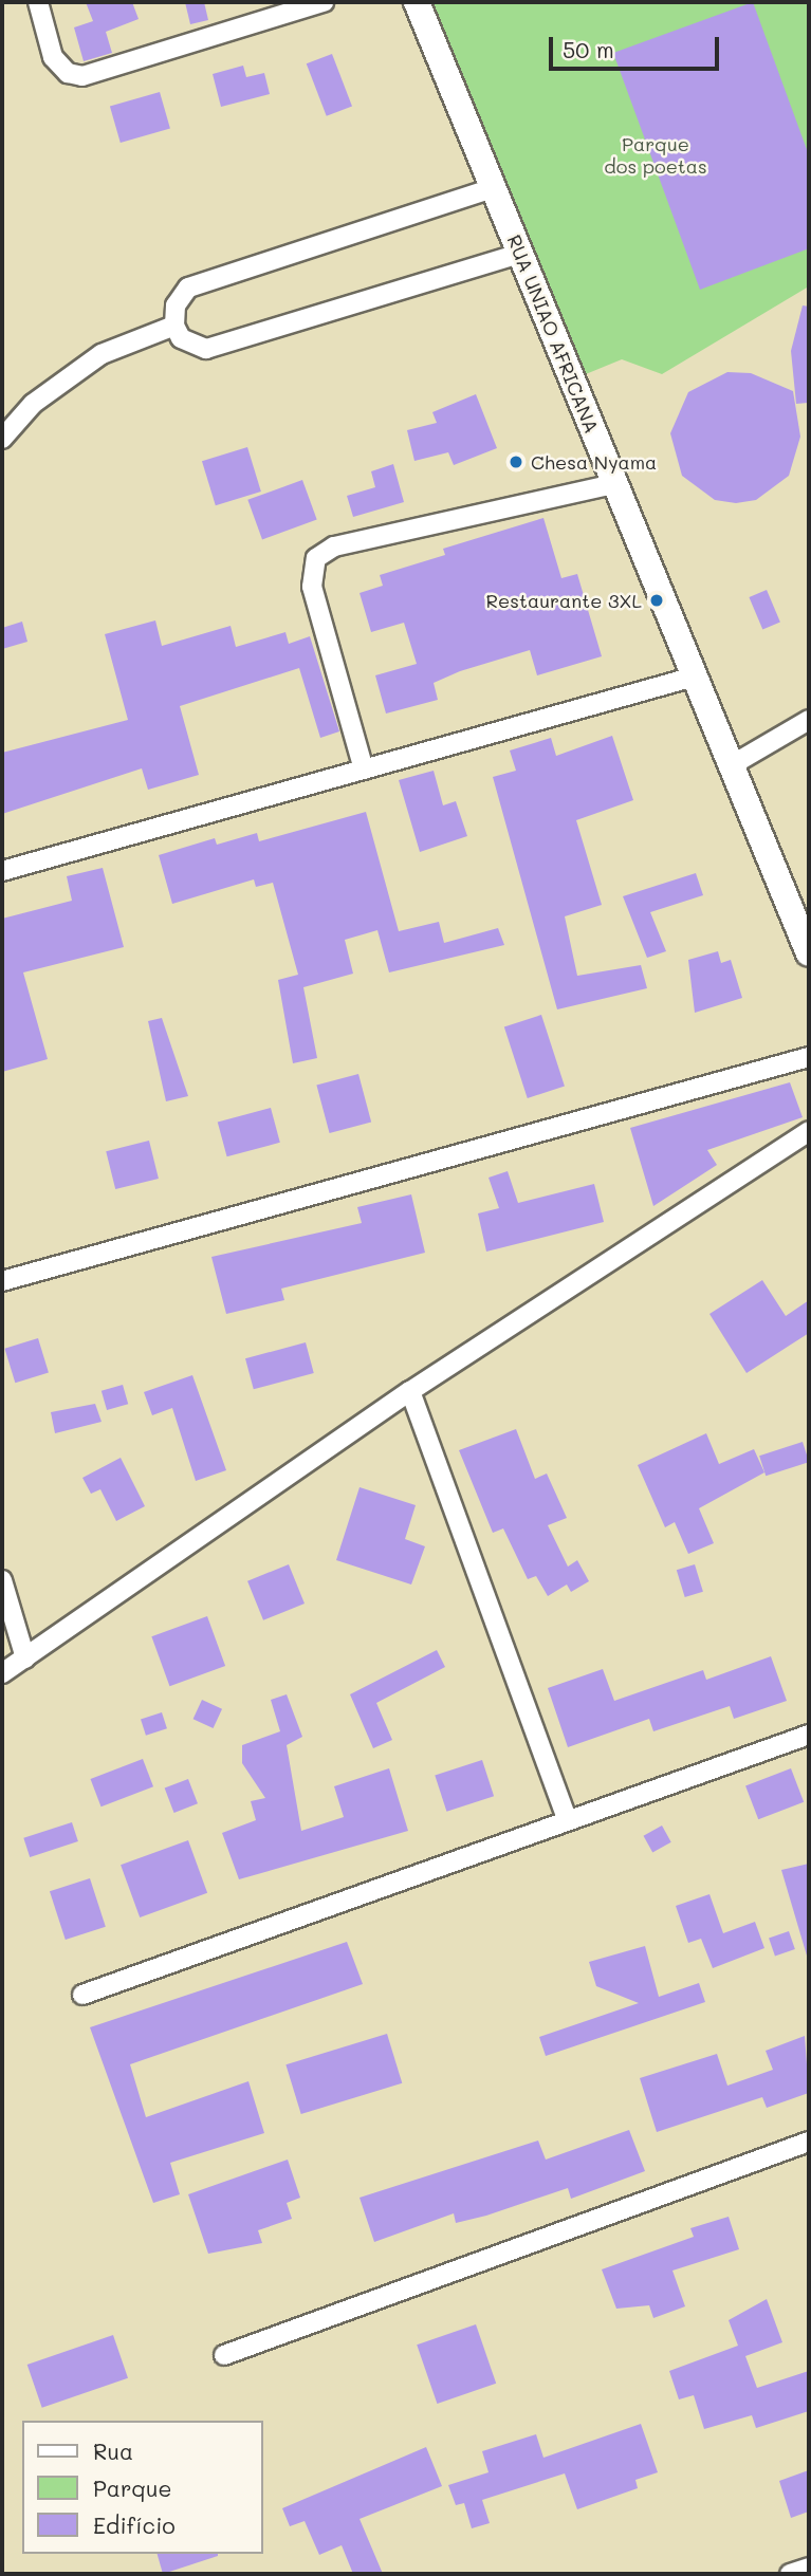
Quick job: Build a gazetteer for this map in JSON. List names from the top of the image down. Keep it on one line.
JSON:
{"streets":{"main road":["RUA UNIAO AFRICANA"]},"parks":["Parque dos poetas"],"places":["Chesa Nyama","Restaurante 3XL"],"legend":["Rua","Parque","Edifício"],"scale_bar":"50 m"}
